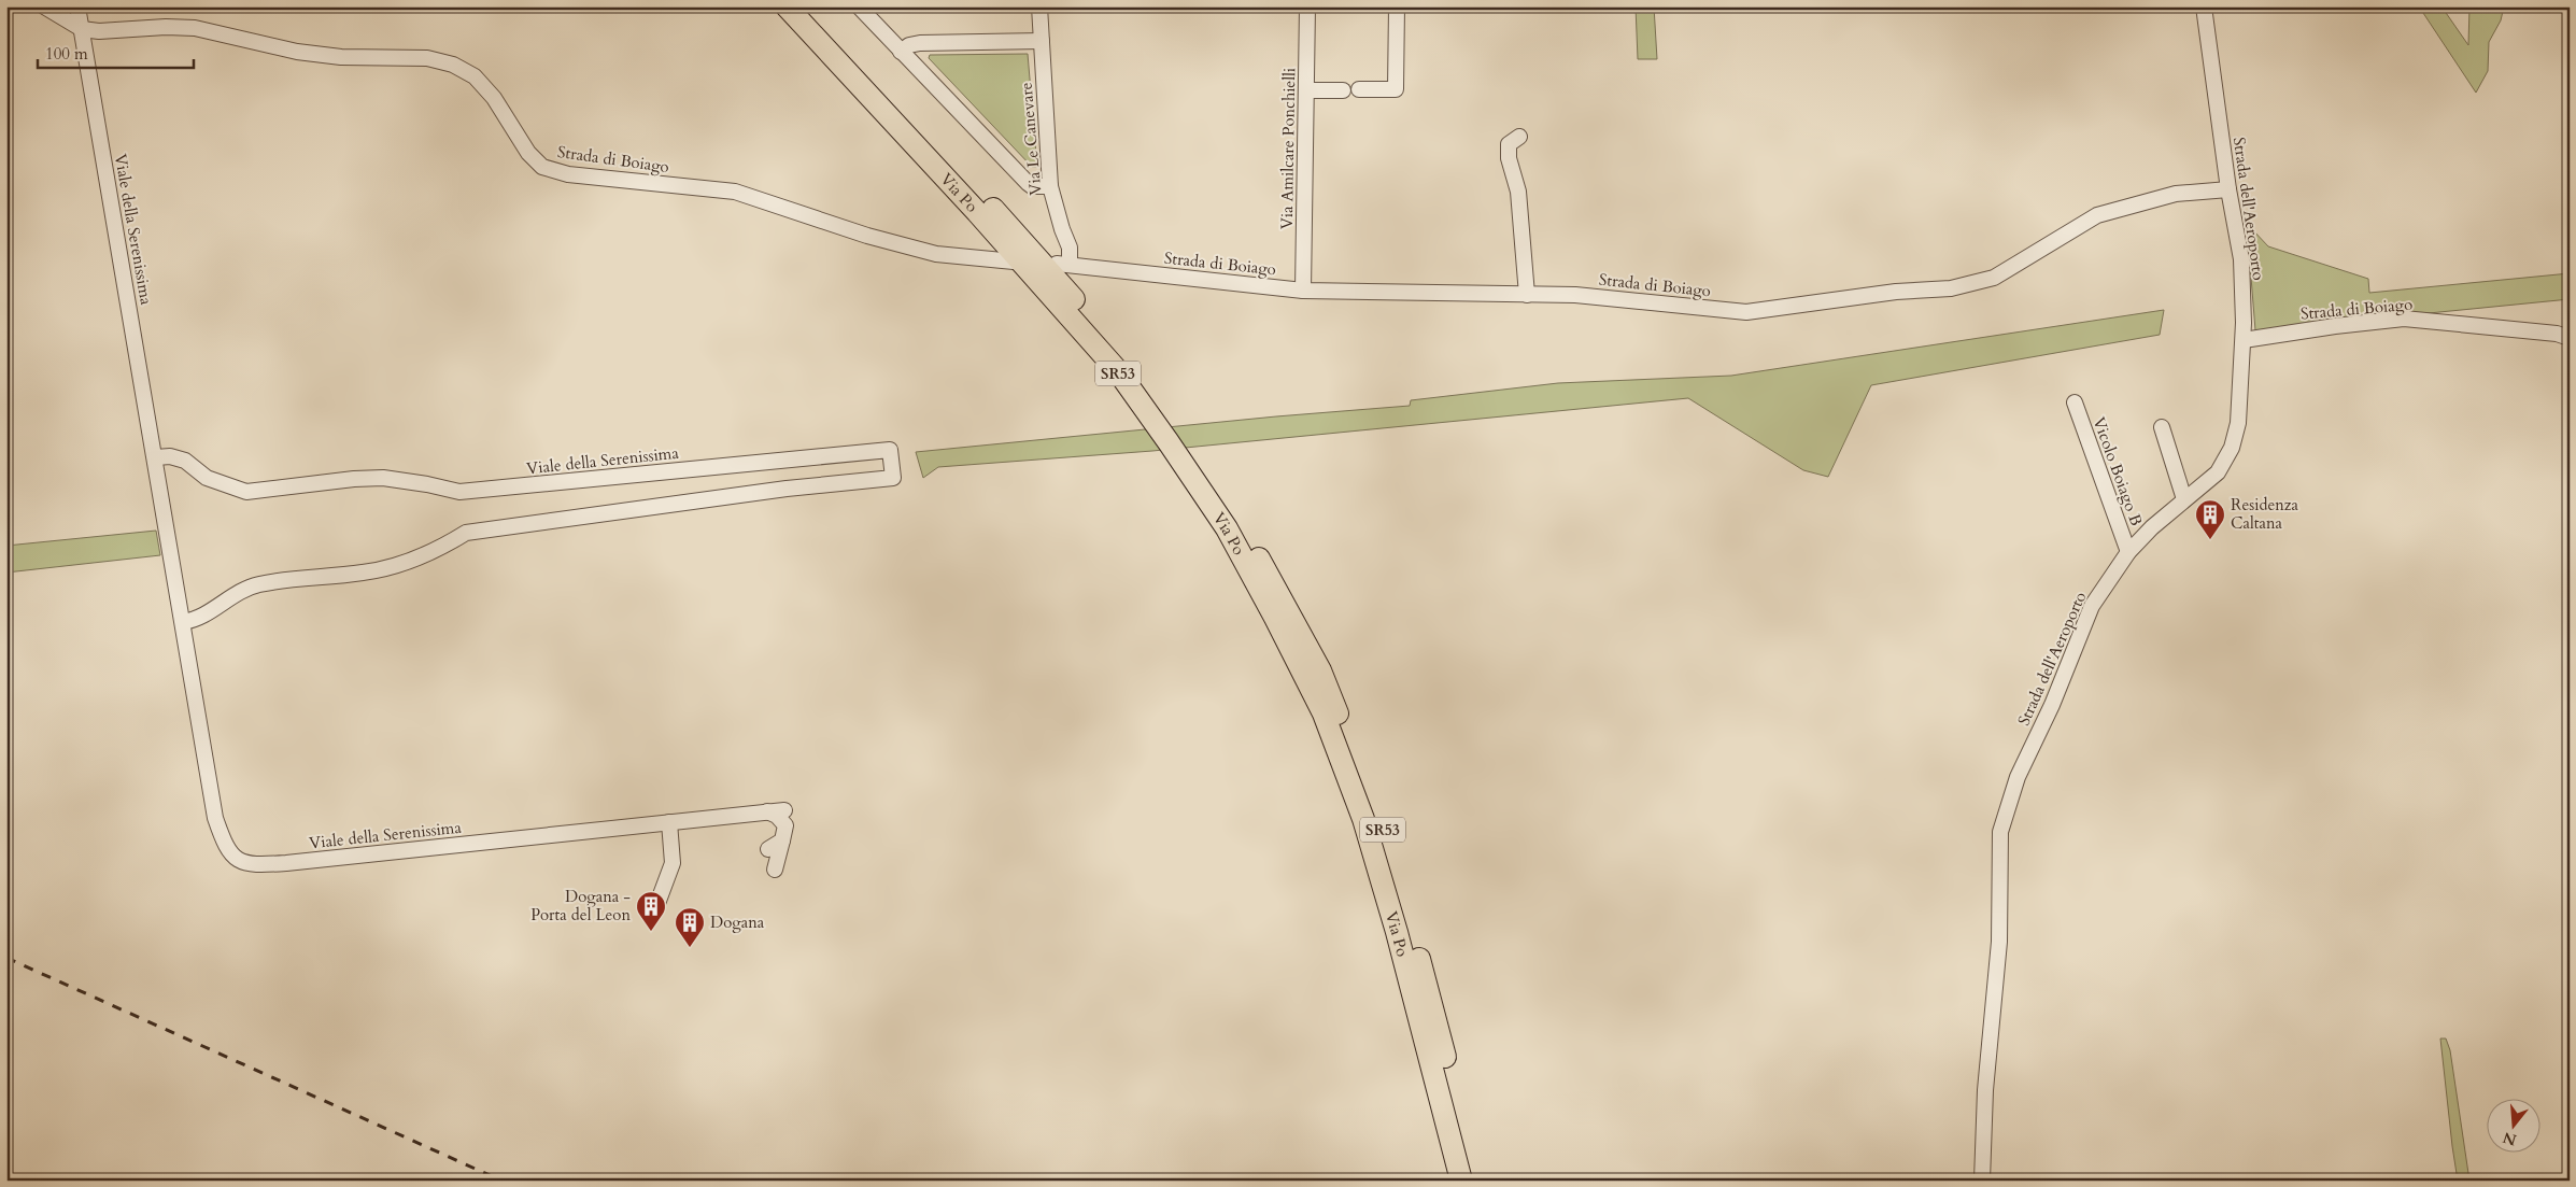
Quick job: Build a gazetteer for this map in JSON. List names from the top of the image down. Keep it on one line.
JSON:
{"streets":{"highway":["Via Po","SR53"],"street":["Via Le Canevare","Via Amilcare Ponchielli","Strada di Boiago","Strada dell'Aeroporto","Viale della Serenissima","Vicolo Boiago B"]},"crossings":[["Via Le Canevare","Strada di Boiago"],["Via Amilcare Ponchielli","Strada di Boiago"],["Strada di Boiago","Strada dell'Aeroporto"],["Strada di Boiago","Viale della Serenissima"],["Strada dell'Aeroporto","Vicolo Boiago B"]],"places":{"building":["Residenza Caltana","Dogana - Porta del Leon","Dogana"]},"scale_bar":"100 m","north":"bottom"}
